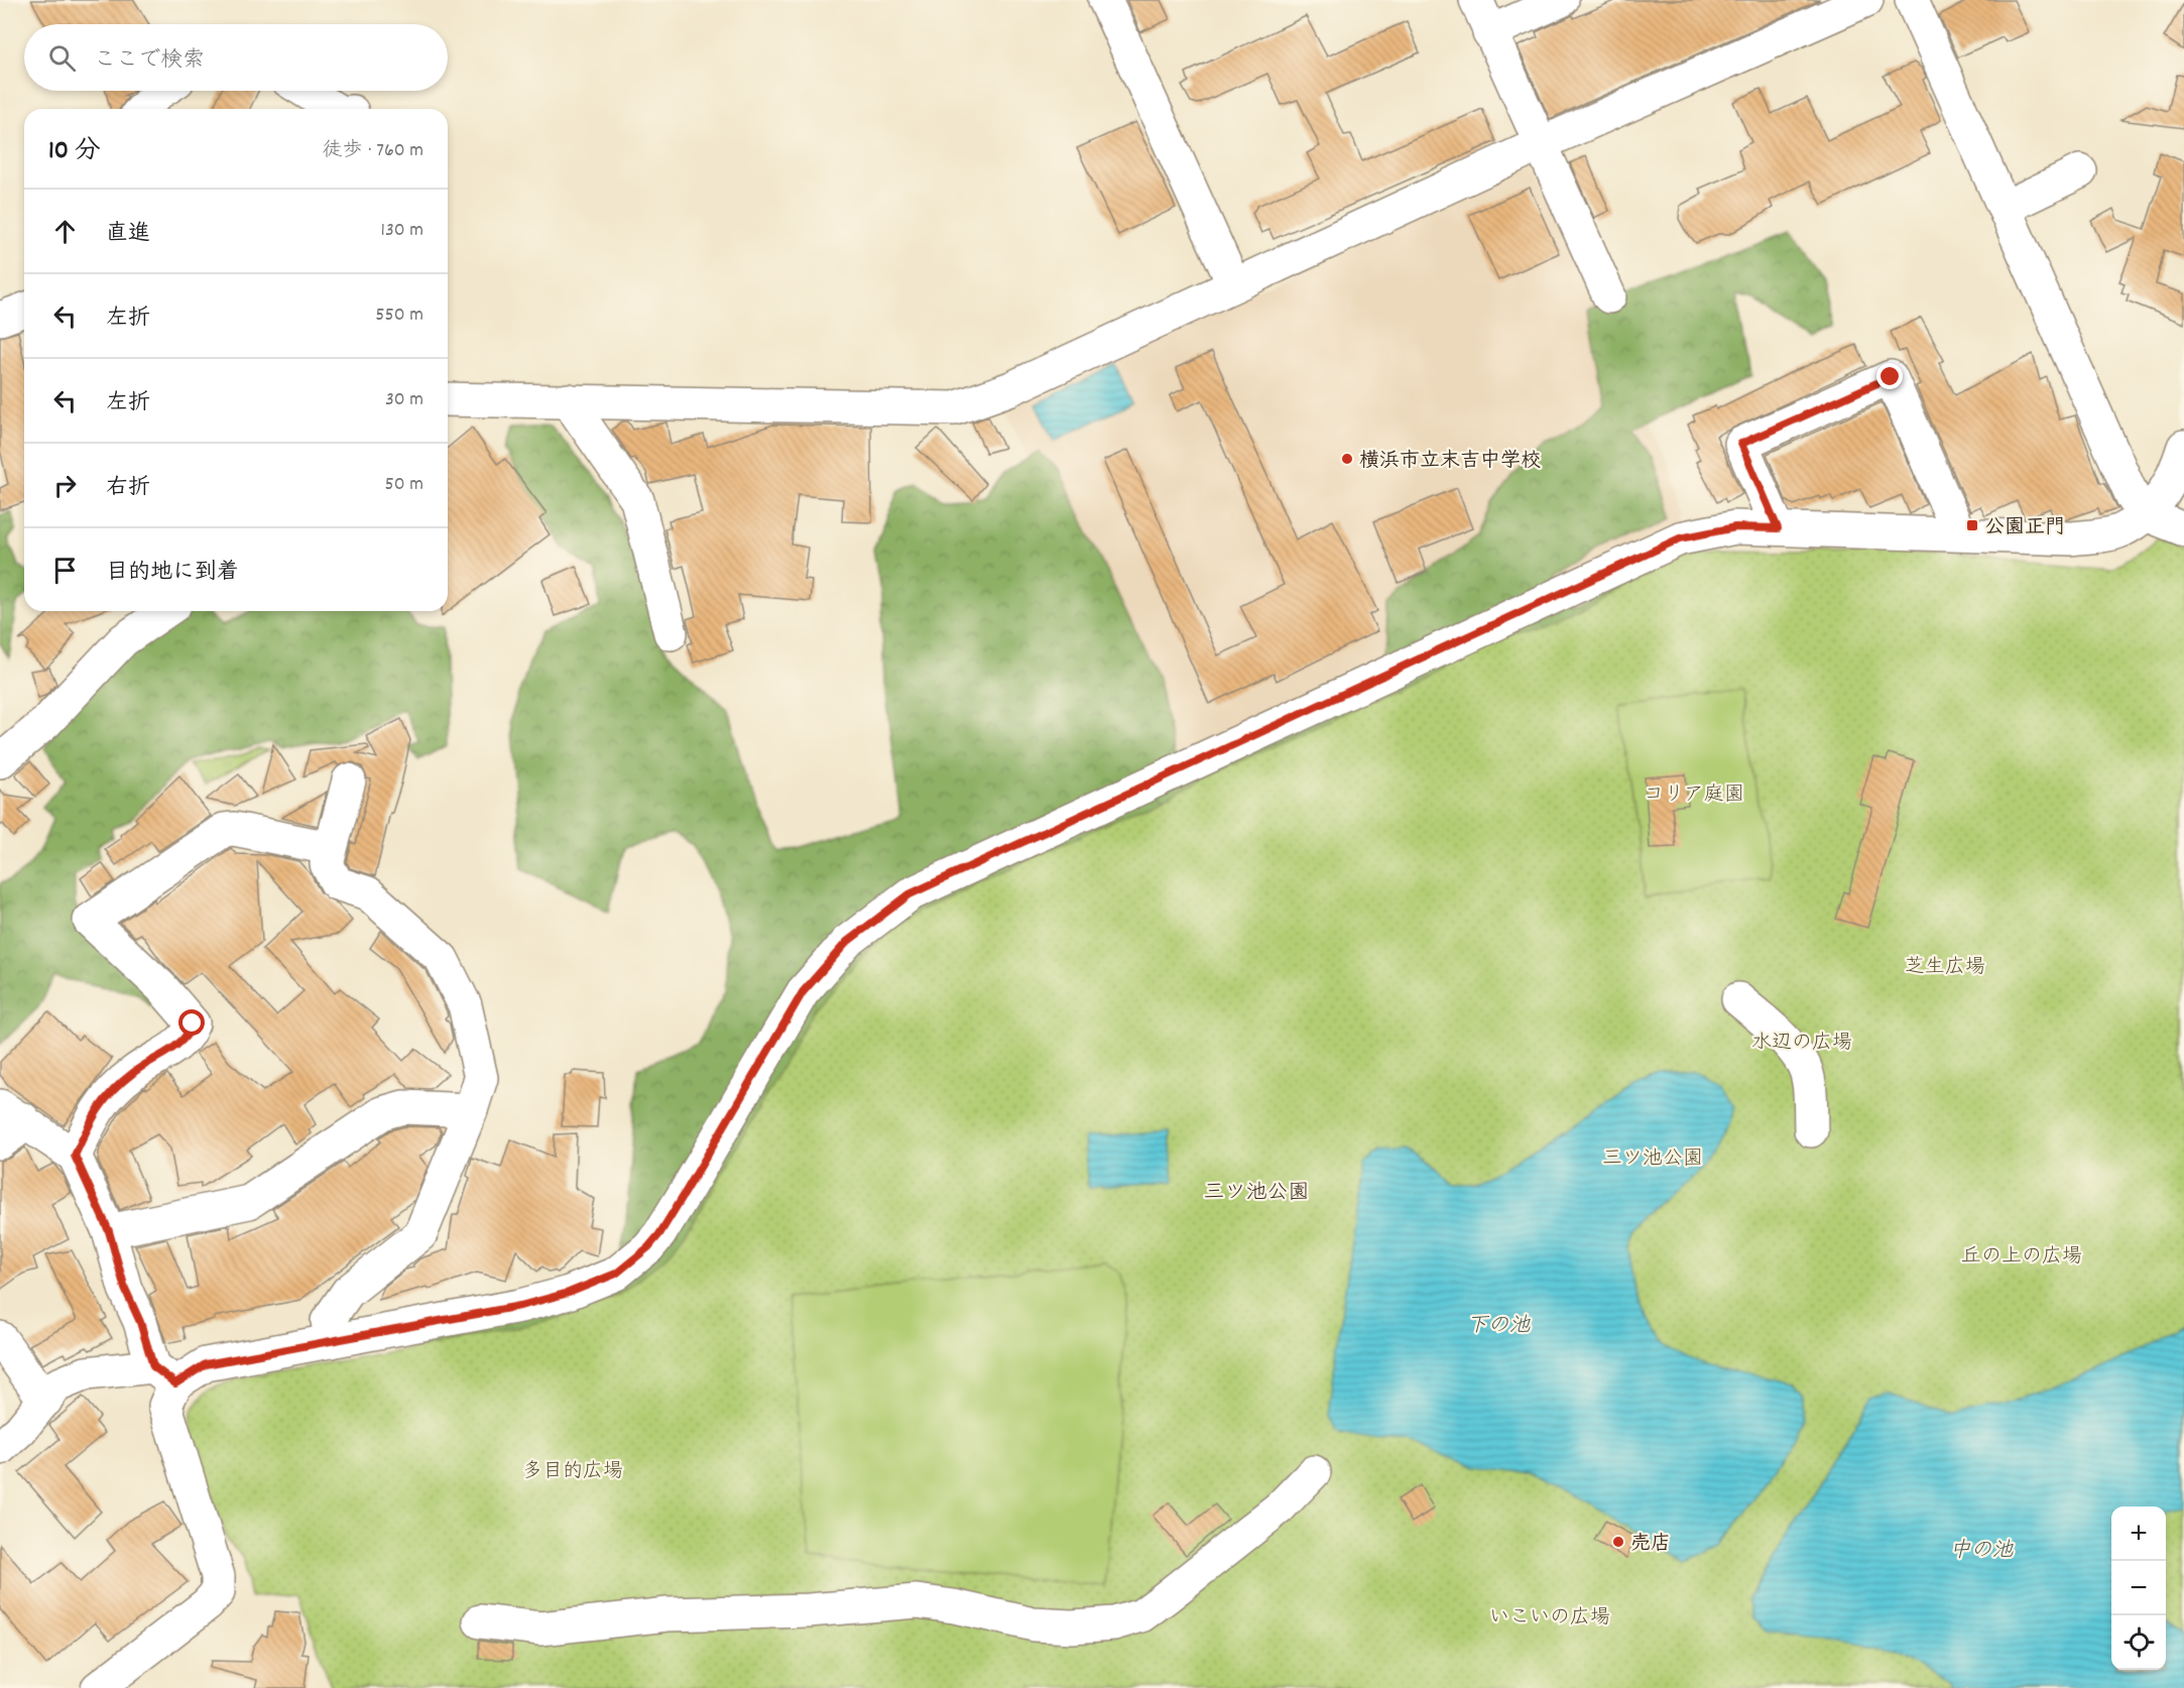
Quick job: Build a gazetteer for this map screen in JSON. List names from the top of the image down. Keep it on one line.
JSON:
{"districts":["三ツ池公園"],"water":["下の池","中の池"],"parks":["コリア庭園","芝生広場","水辺の広場","三ツ池公園","丘の上の広場","多目的広場","いこいの広場"],"places":{"other":["横浜市立末吉中学校","売店"],"transit":["公園正門"]},"page":{"search":"ここで検索","heading":["10 分","徒歩 · 760 m"],"list":[["直進","130 m"],["左折","550 m"],["左折","30 m"],["右折","50 m"],"目的地に到着"],"map_buttons":["+","−"]}}
